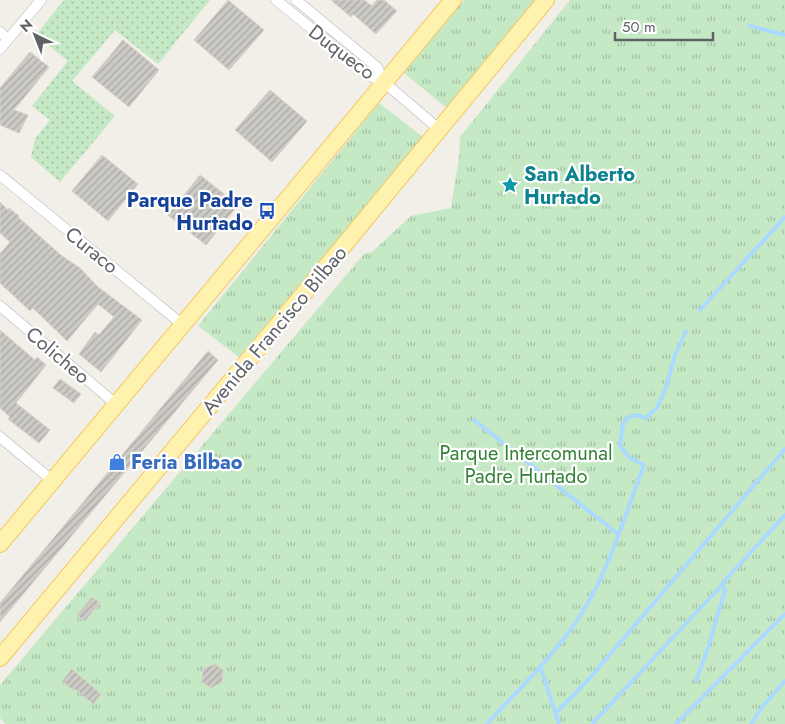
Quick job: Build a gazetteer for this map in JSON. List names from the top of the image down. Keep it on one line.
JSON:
{"streets":{"main road":["Avenida Francisco Bilbao"],"street":["Duqueco","Curaco","Colicheo"]},"crossings":[["Duqueco","Avenida Francisco Bilbao"]],"parks":["Parque Intercomunal Padre Hurtado"],"places":{"place":["San Alberto Hurtado"],"bus stop":["Parque Padre Hurtado"],"shop":["Feria Bilbao"]},"scale_bar":"50 m","north":"top left"}
